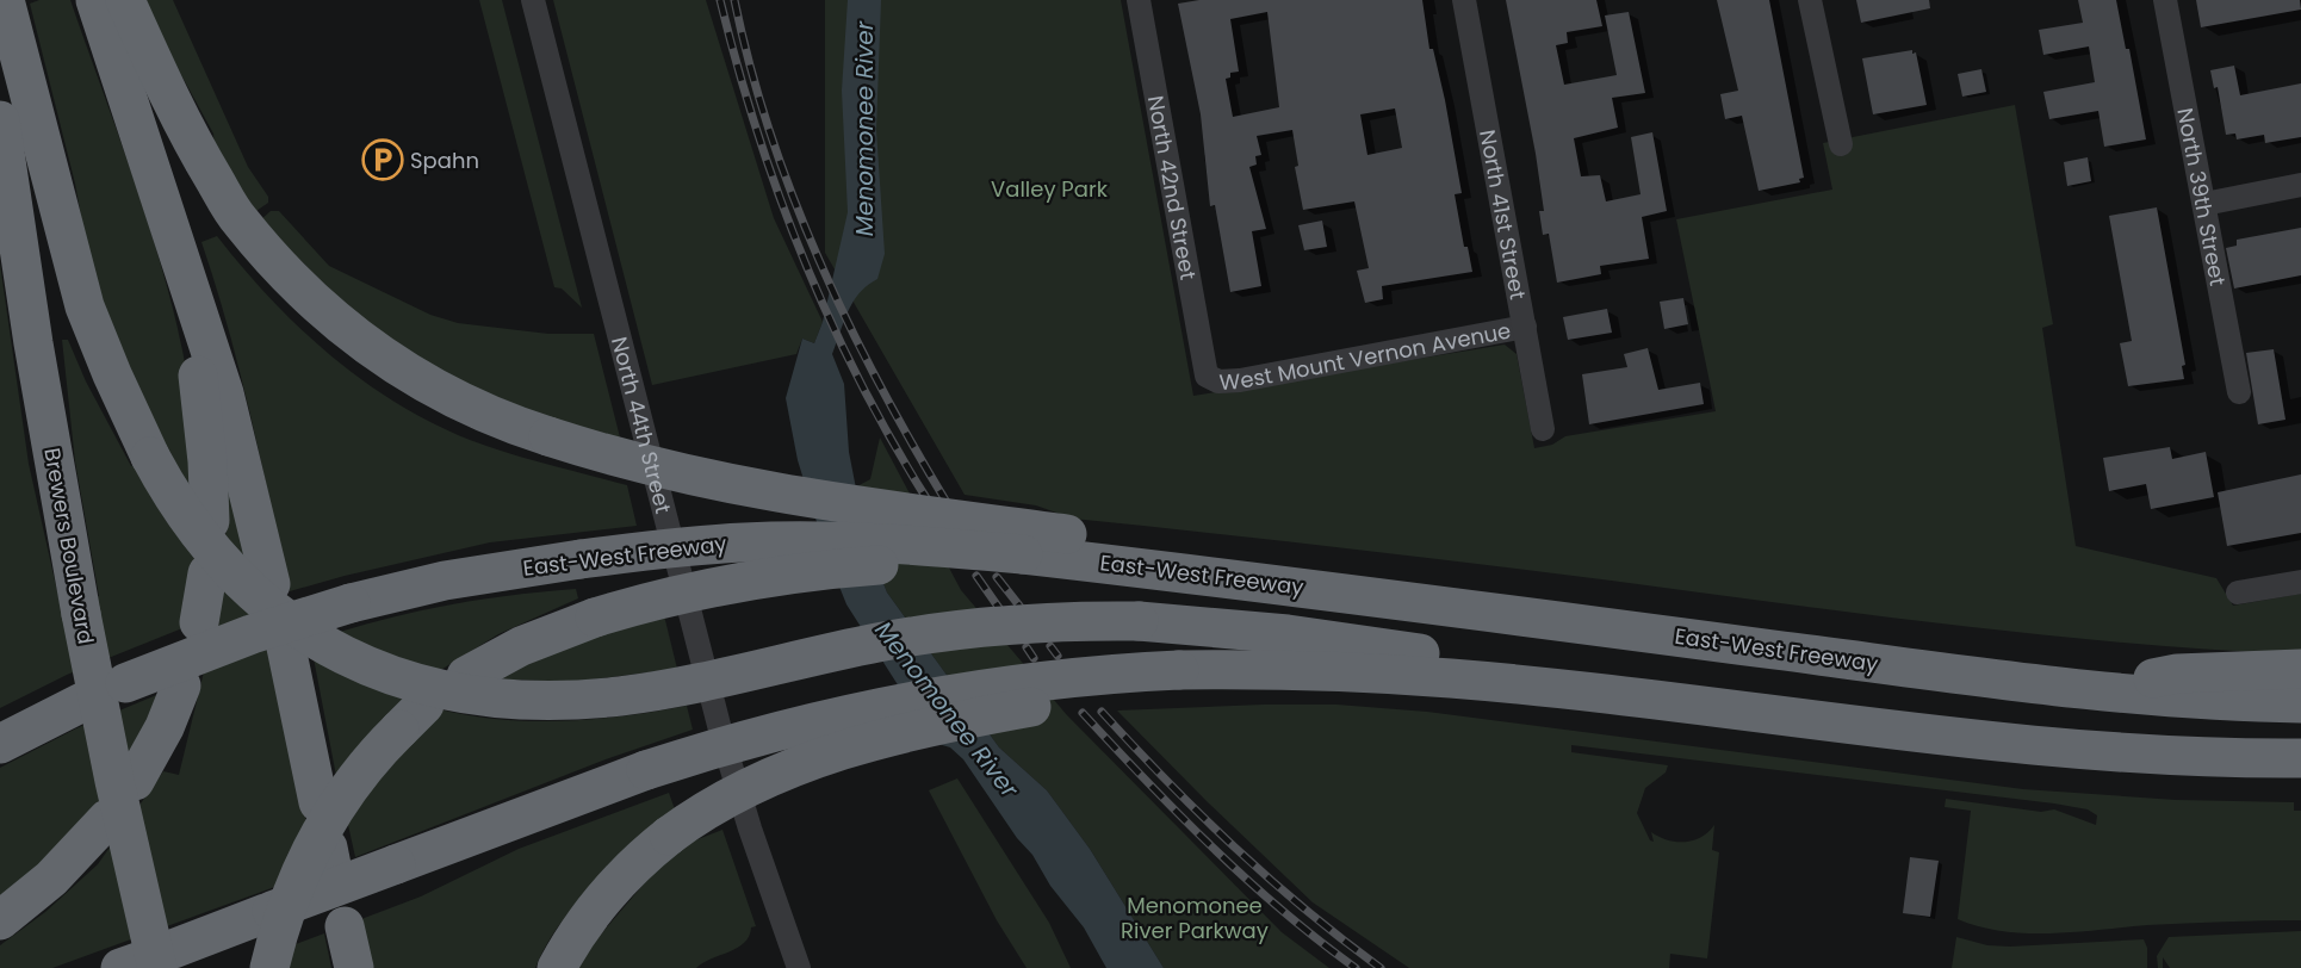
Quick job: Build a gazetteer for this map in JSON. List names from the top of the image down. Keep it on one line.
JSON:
{"streets":{"highway":["Brewers Boulevard","East-West Freeway"],"street":["North 42nd Street","North 39th Street","North 41st Street","West Mount Vernon Avenue","North 44th Street"]},"crossings":[["North 42nd Street","West Mount Vernon Avenue"],["North 41st Street","West Mount Vernon Avenue"]],"water":["Menomonee River"],"parks":["Valley Park","Menomonee River Parkway"],"places":{"parking":["Spahn"]}}
